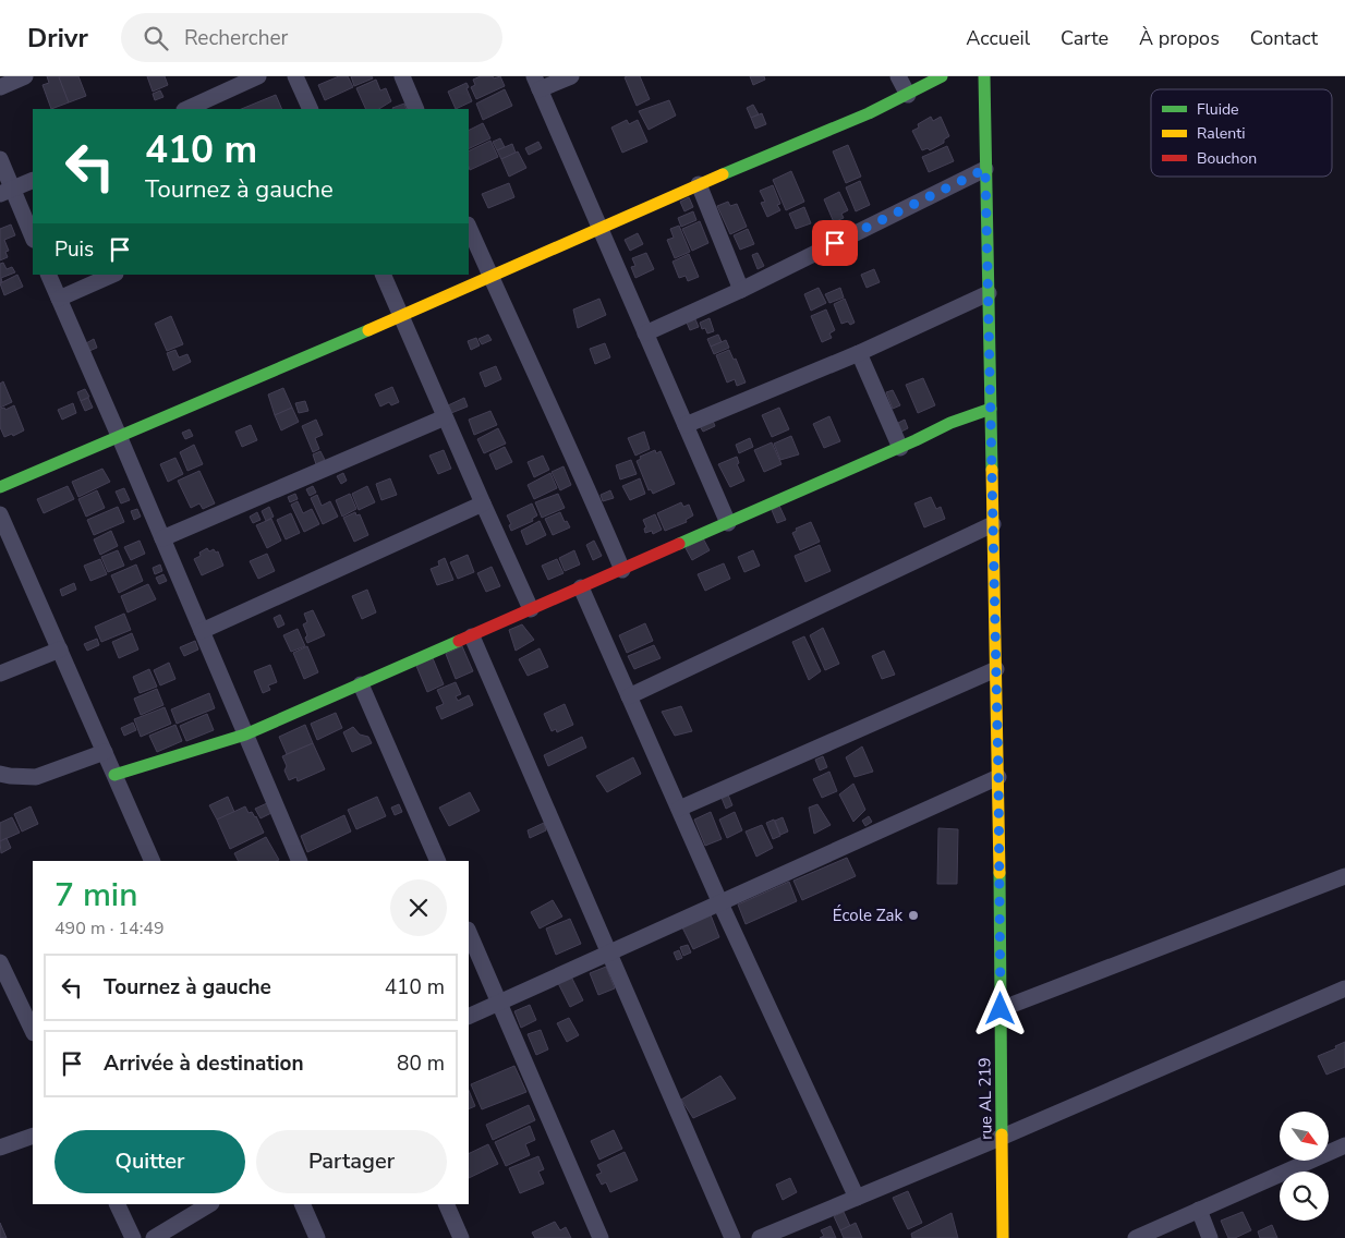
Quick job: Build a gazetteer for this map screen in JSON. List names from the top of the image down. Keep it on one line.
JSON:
{"streets":{"street":["rue AL 219"]},"places":["École Zak"],"legend":["Fluide","Ralenti","Bouchon"],"north":"bottom right","page":{"header":"Drivr","search":"Rechercher","nav":["Accueil","Carte","À propos","Contact"],"turn":["410 m","Tournez à gauche"],"then":"Puis","heading":["7 min","490 m · 14:49"],"list":[{"name":"Tournez à gauche","value":"410 m"},{"name":"Arrivée à destination","value":"80 m"}],"buttons":["Quitter","Partager"]}}
